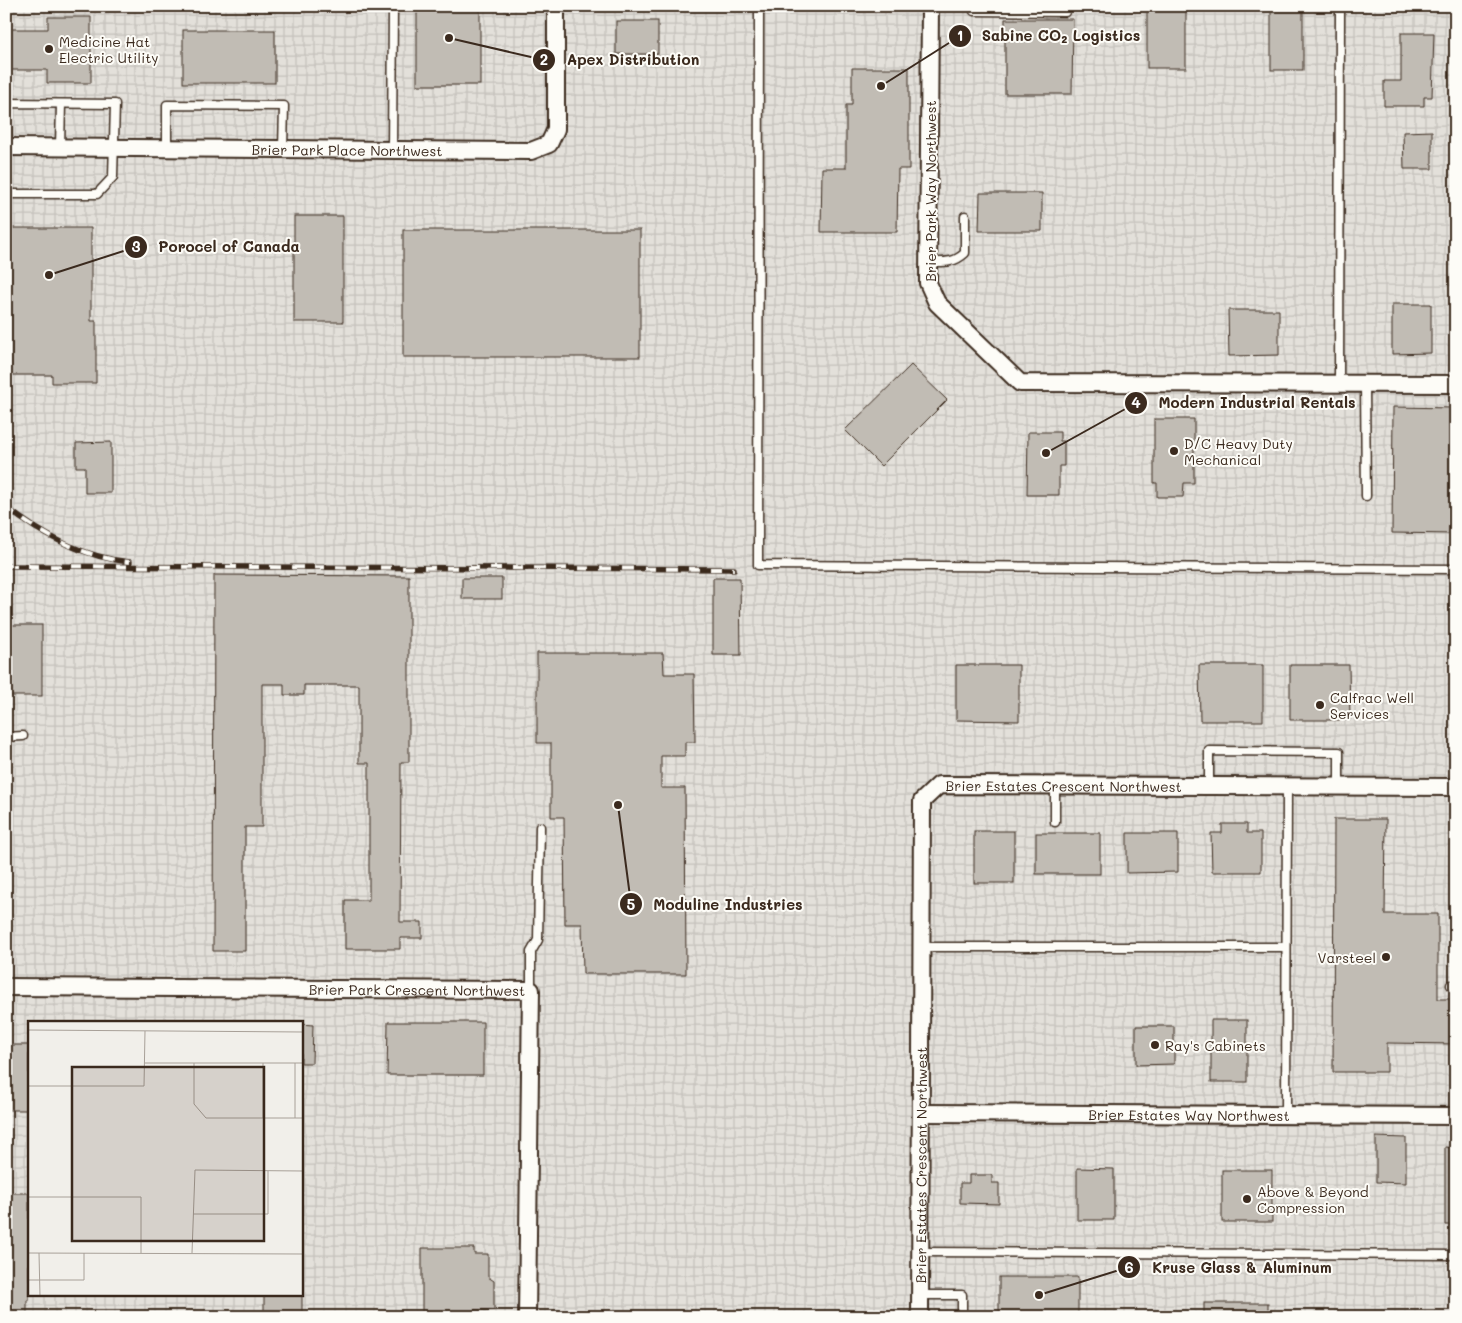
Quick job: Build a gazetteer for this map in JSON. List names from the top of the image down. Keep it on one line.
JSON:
{"streets":{"street":["Brier Park Place Northwest","Brier Park Way Northwest","Brier Estates Crescent Northwest","Brier Park Crescent Northwest","Brier Estates Way Northwest"]},"crossings":[["Brier Estates Crescent Northwest","Brier Estates Way Northwest"]],"places":["Apex Distribution","Medicine Hat Electric Utility","Sabine CO₂ Logistics","Porocel of Canada","D/C Heavy Duty Mechanical","Modern Industrial Rentals","Calfrac Well Services","Moduline Industries","Varsteel","Ray's Cabinets","Above & Beyond Compression","Kruse Glass & Aluminum"]}
